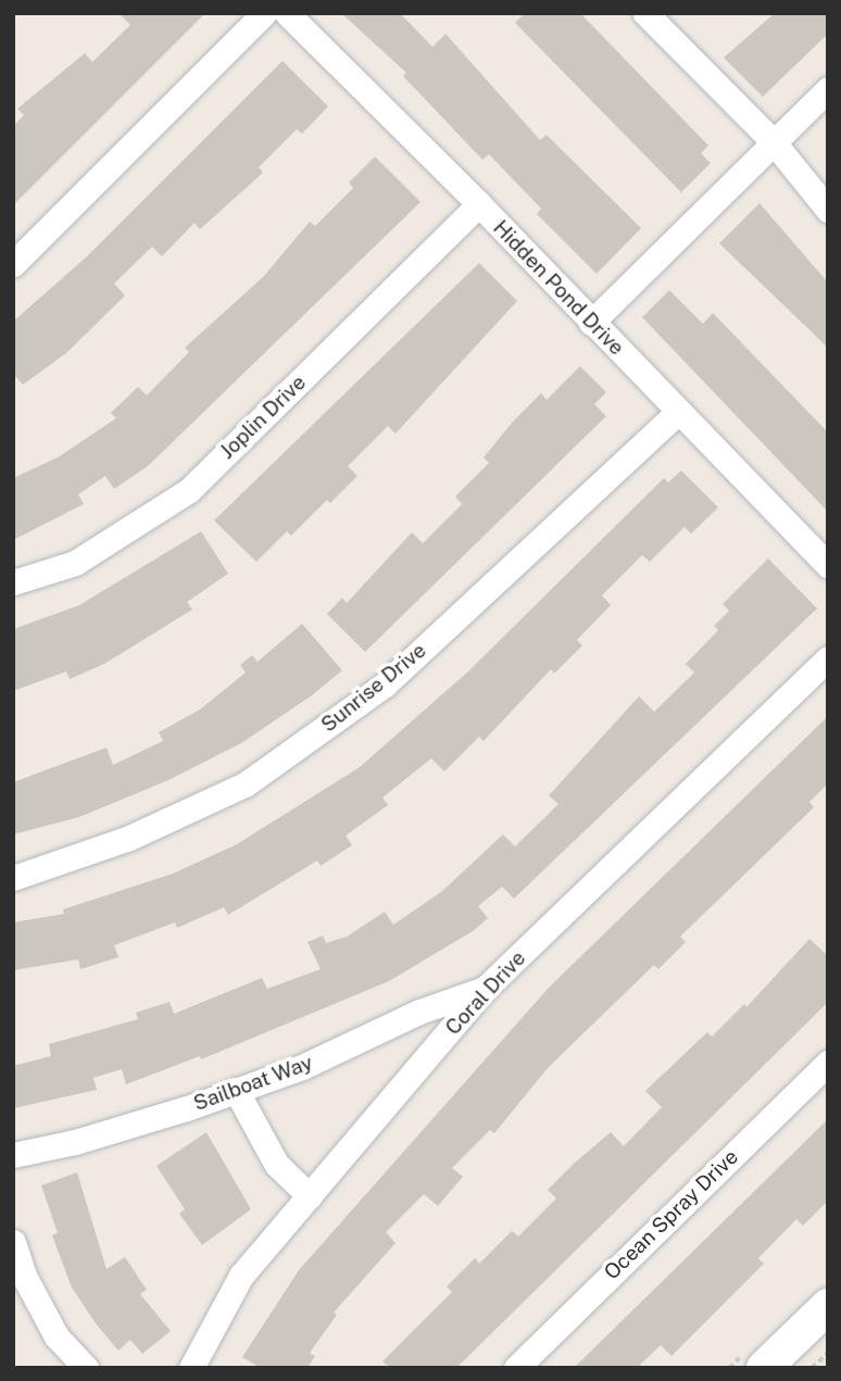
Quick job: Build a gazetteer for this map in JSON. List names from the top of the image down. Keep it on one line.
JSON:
{"streets":{"street":["Hidden Pond Drive","Joplin Drive","Sunrise Drive","Coral Drive","Sailboat Way","Ocean Spray Drive"]},"crossings":[["Hidden Pond Drive","Joplin Drive"],["Hidden Pond Drive","Sunrise Drive"],["Coral Drive","Sailboat Way"]]}
